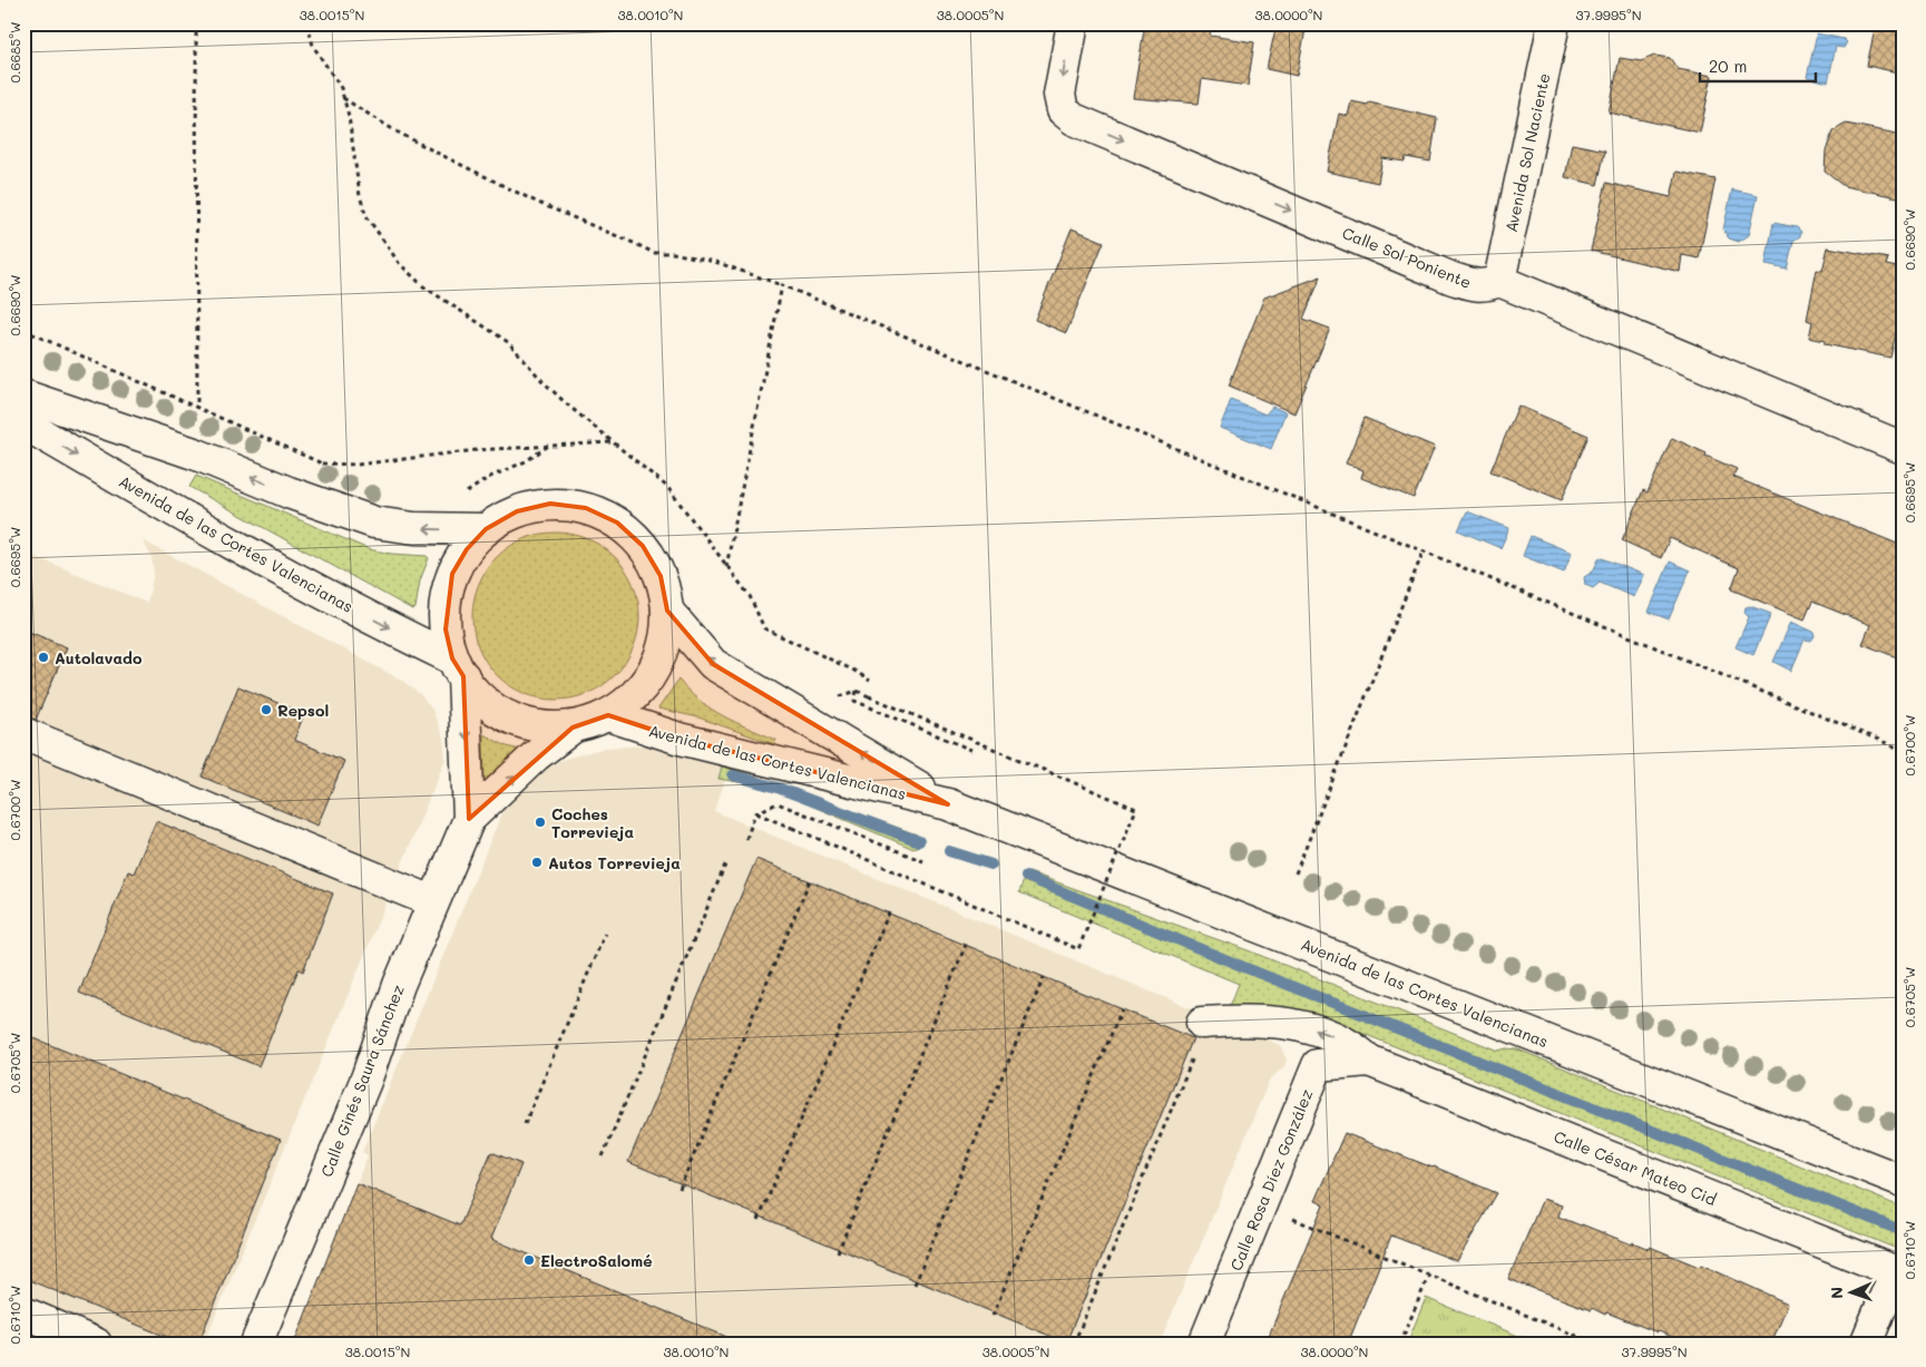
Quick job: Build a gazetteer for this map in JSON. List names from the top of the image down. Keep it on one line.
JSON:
{"streets":{"main road":["Avenida Sol Naciente","Calle Sol Poniente","Avenida de las Cortes Valencianas","Calle Ginés Saura Sánchez","Calle César Mateo Cid","Calle Rosa Díez González"]},"crossings":[["Avenida Sol Naciente","Calle Sol Poniente"],["Calle César Mateo Cid","Calle Rosa Díez González"]],"one_way":["Calle Sol Poniente"],"places":["Autolavado","Repsol","Coches Torrevieja","Autos Torrevieja","ElectroSalomé"],"scale_bar":"20 m","north":"left","coordinates":["38.0015°N","38.0010°N","38.0005°N","38.0000°N","37.9995°N","0.6685°W","0.6690°W","0.6695°W","0.6700°W","0.6705°W","0.6710°W"]}
